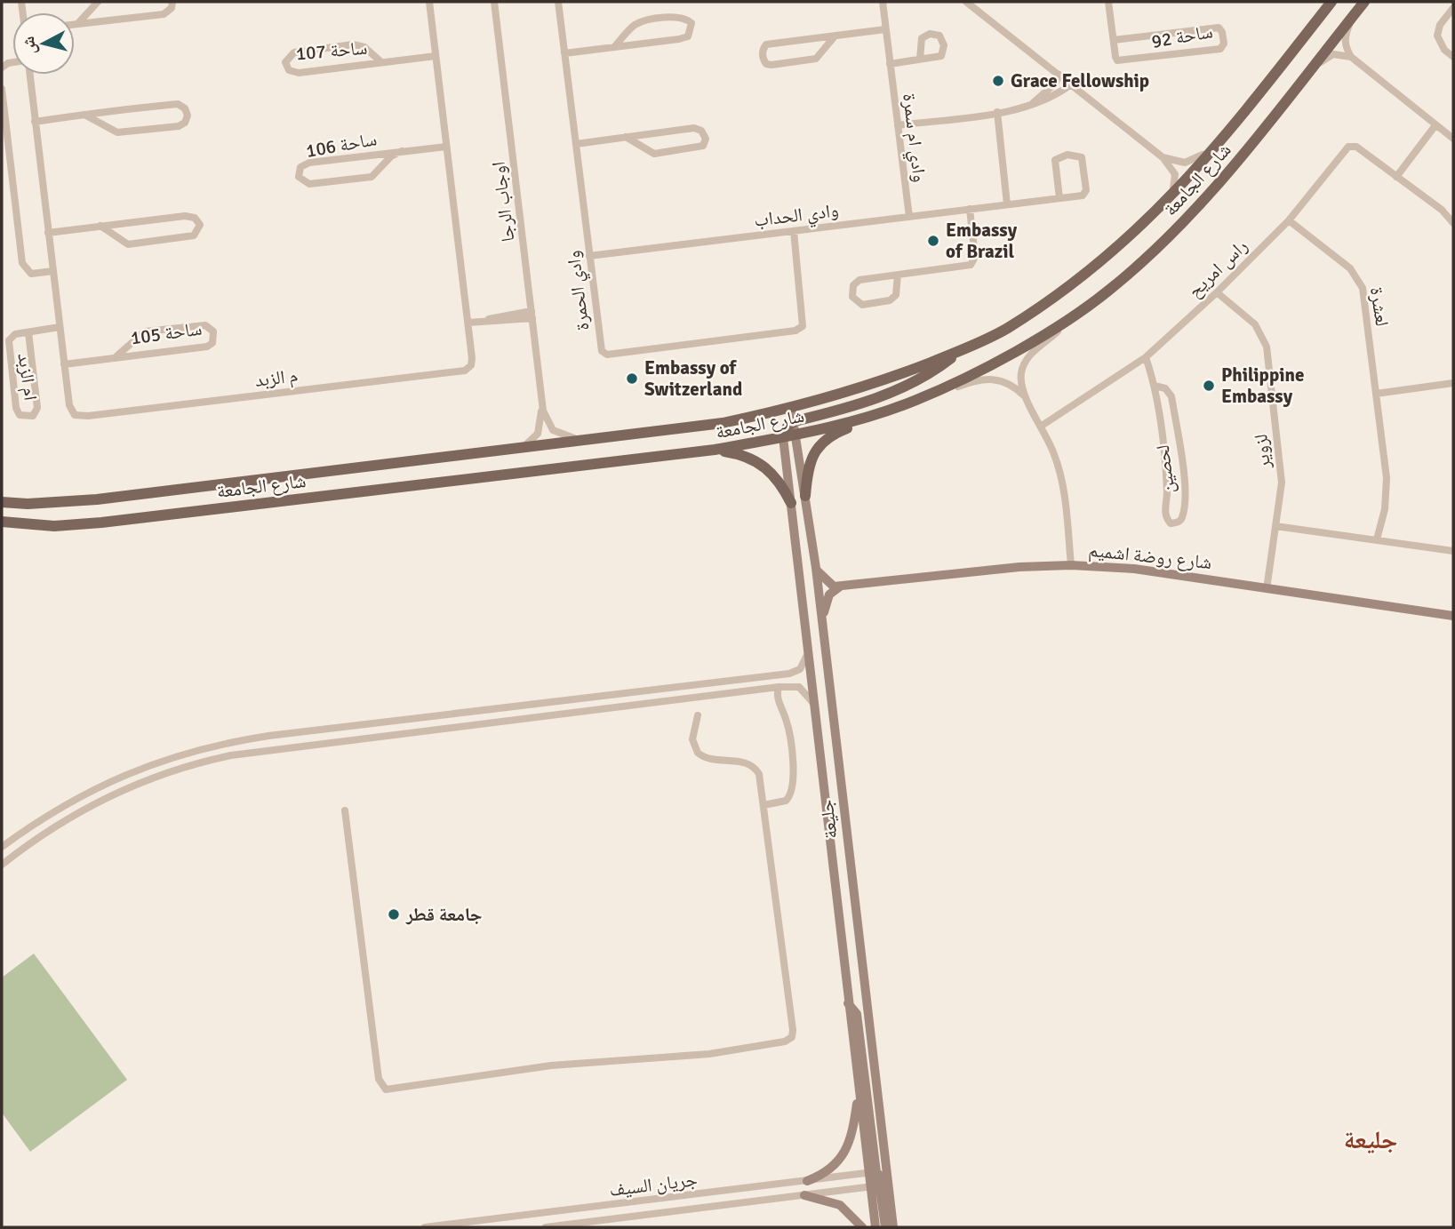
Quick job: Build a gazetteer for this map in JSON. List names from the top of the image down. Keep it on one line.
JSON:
{"streets":{"main road":["شارع الجامعة","شارع روضة اشميم","جليعة"],"street":["ساحة 92","ساحة 107","وادي ام سمرة","ساحة 106","اوجاب الرجا","وادي الحداب","راس امريح","وادي الحمرة","لعشرة","ساحة 105","ام الزبد","م الزبد","لزوير","لحصين","جريان السيف"]},"crossings":[["ساحة 107","م الزبد"],["وادي ام سمرة","وادي الحداب"],["ساحة 106","م الزبد"],["شارع الجامعة","اوجاب الرجا"],["شارع الجامعة","جليعة"],["وادي الحداب","وادي الحمرة"],["راس امريح","لعشرة"],["راس امريح","لزوير"],["راس امريح","لحصين"],["ساحة 105","م الزبد"],["ام الزبد","م الزبد"],["لزوير","شارع روضة اشميم"],["جليعة","جريان السيف"]],"districts":["جليعة"],"places":["Grace Fellowship","Embassy of Brazil","Embassy of Switzerland","Philippine Embassy","جامعة قطر"],"north":"left"}
